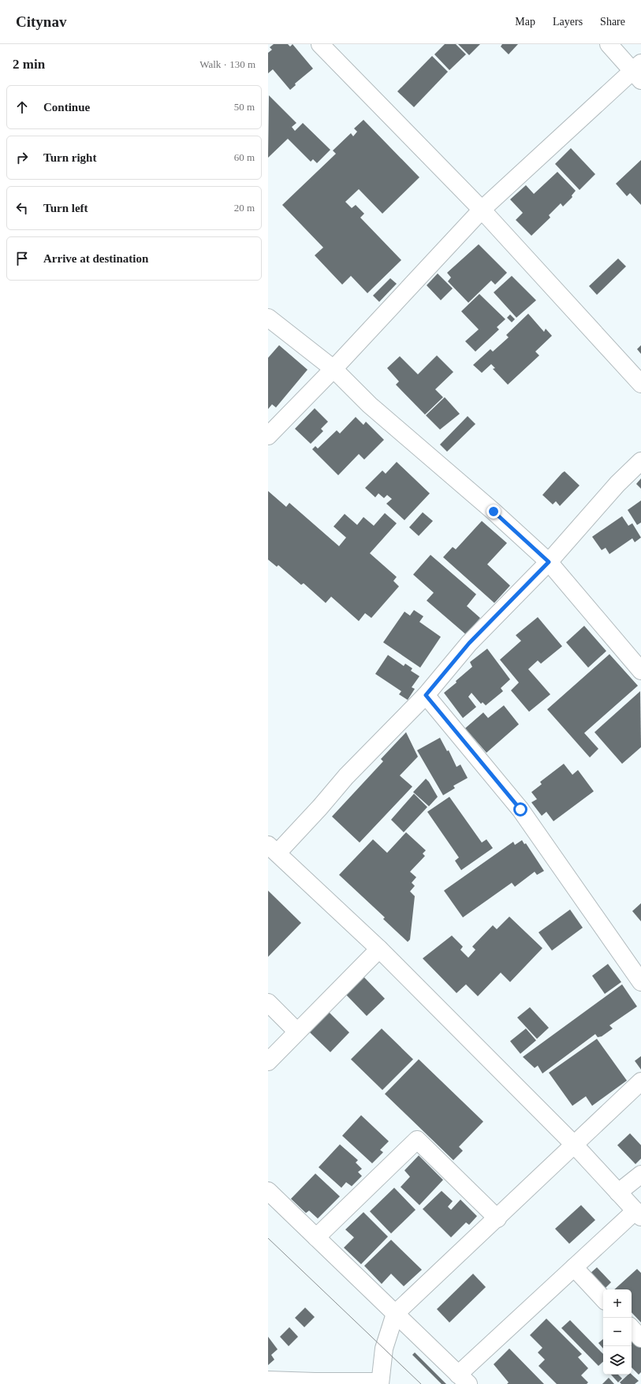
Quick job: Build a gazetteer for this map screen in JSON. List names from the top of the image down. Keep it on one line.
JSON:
{"page":{"header":"Citynav","nav":["Map","Layers","Share"],"heading":["2 min","Walk · 130 m"],"list":[["Continue","50 m"],["Turn right","60 m"],["Turn left","20 m"],"Arrive at destination"],"map_buttons":["+","−"]}}
